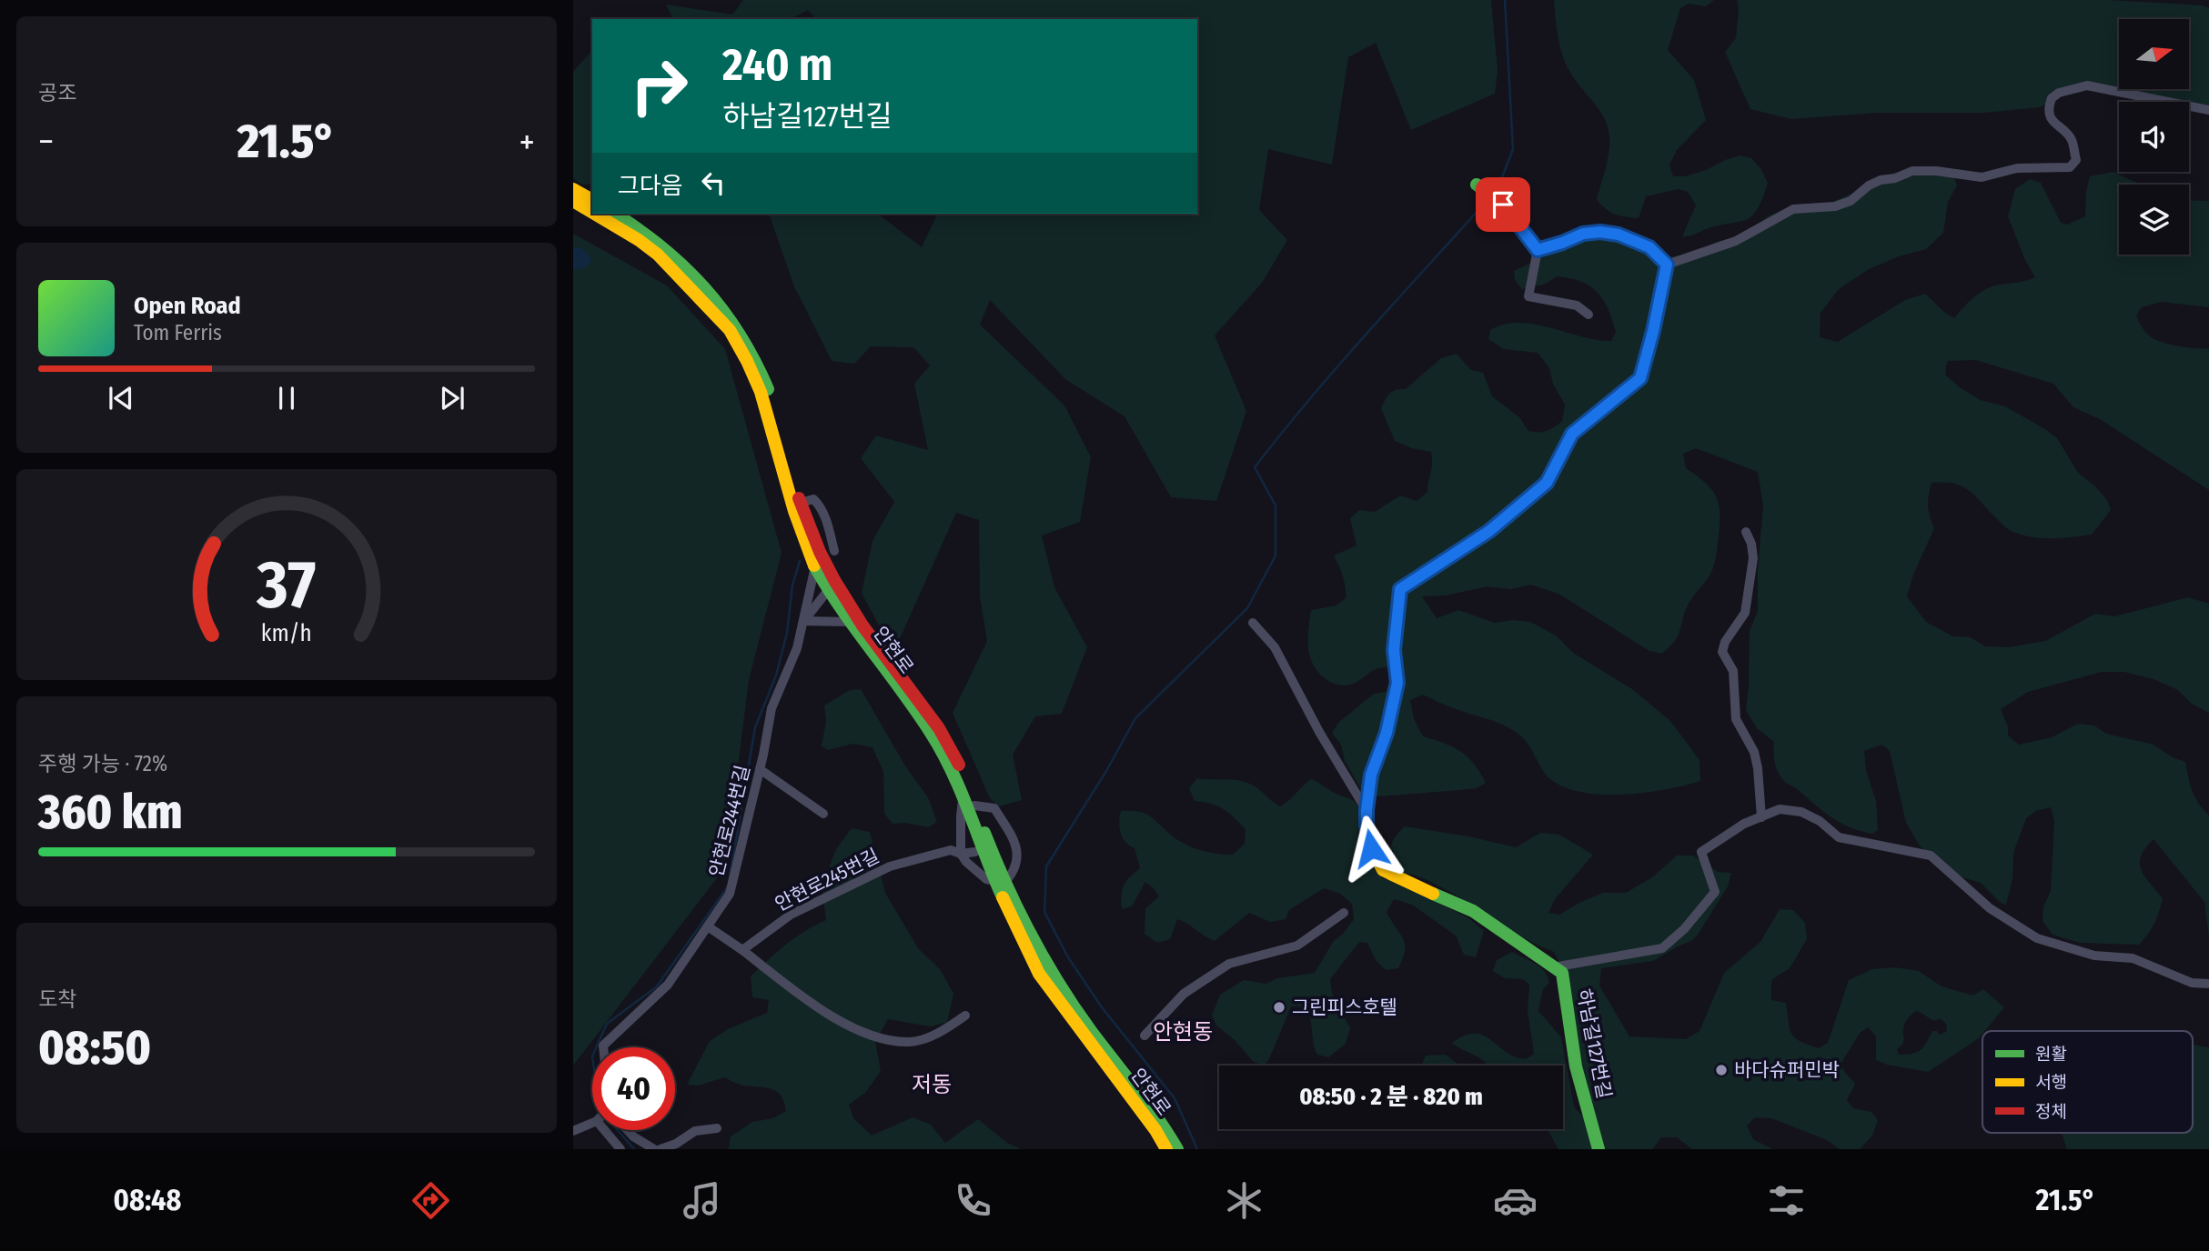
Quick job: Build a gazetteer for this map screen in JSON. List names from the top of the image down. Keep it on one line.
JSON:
{"streets":{"street":["안현로","안현로244번길","안현로245번길","하남길127번길"]},"crossings":[["안현로","안현로244번길"]],"districts":["안현동","저동"],"places":["그린피스호텔","바다슈퍼민박"],"legend":["원활","서행","정체"],"north":"right","page":{"tile":["공조",["주행 가능 · 72%","360 km"],["도착","08:50"]],"turn":["240 m","하남길127번길"],"heat":["−","21.5°","+"],"then":"그다음","song":["Open Road","Tom Ferris"],"limit":"40","trip":"08:50 · 2 분 · 820 m","tabs":["08:48","21.5°"],"gauge":["37","km/h"]}}
